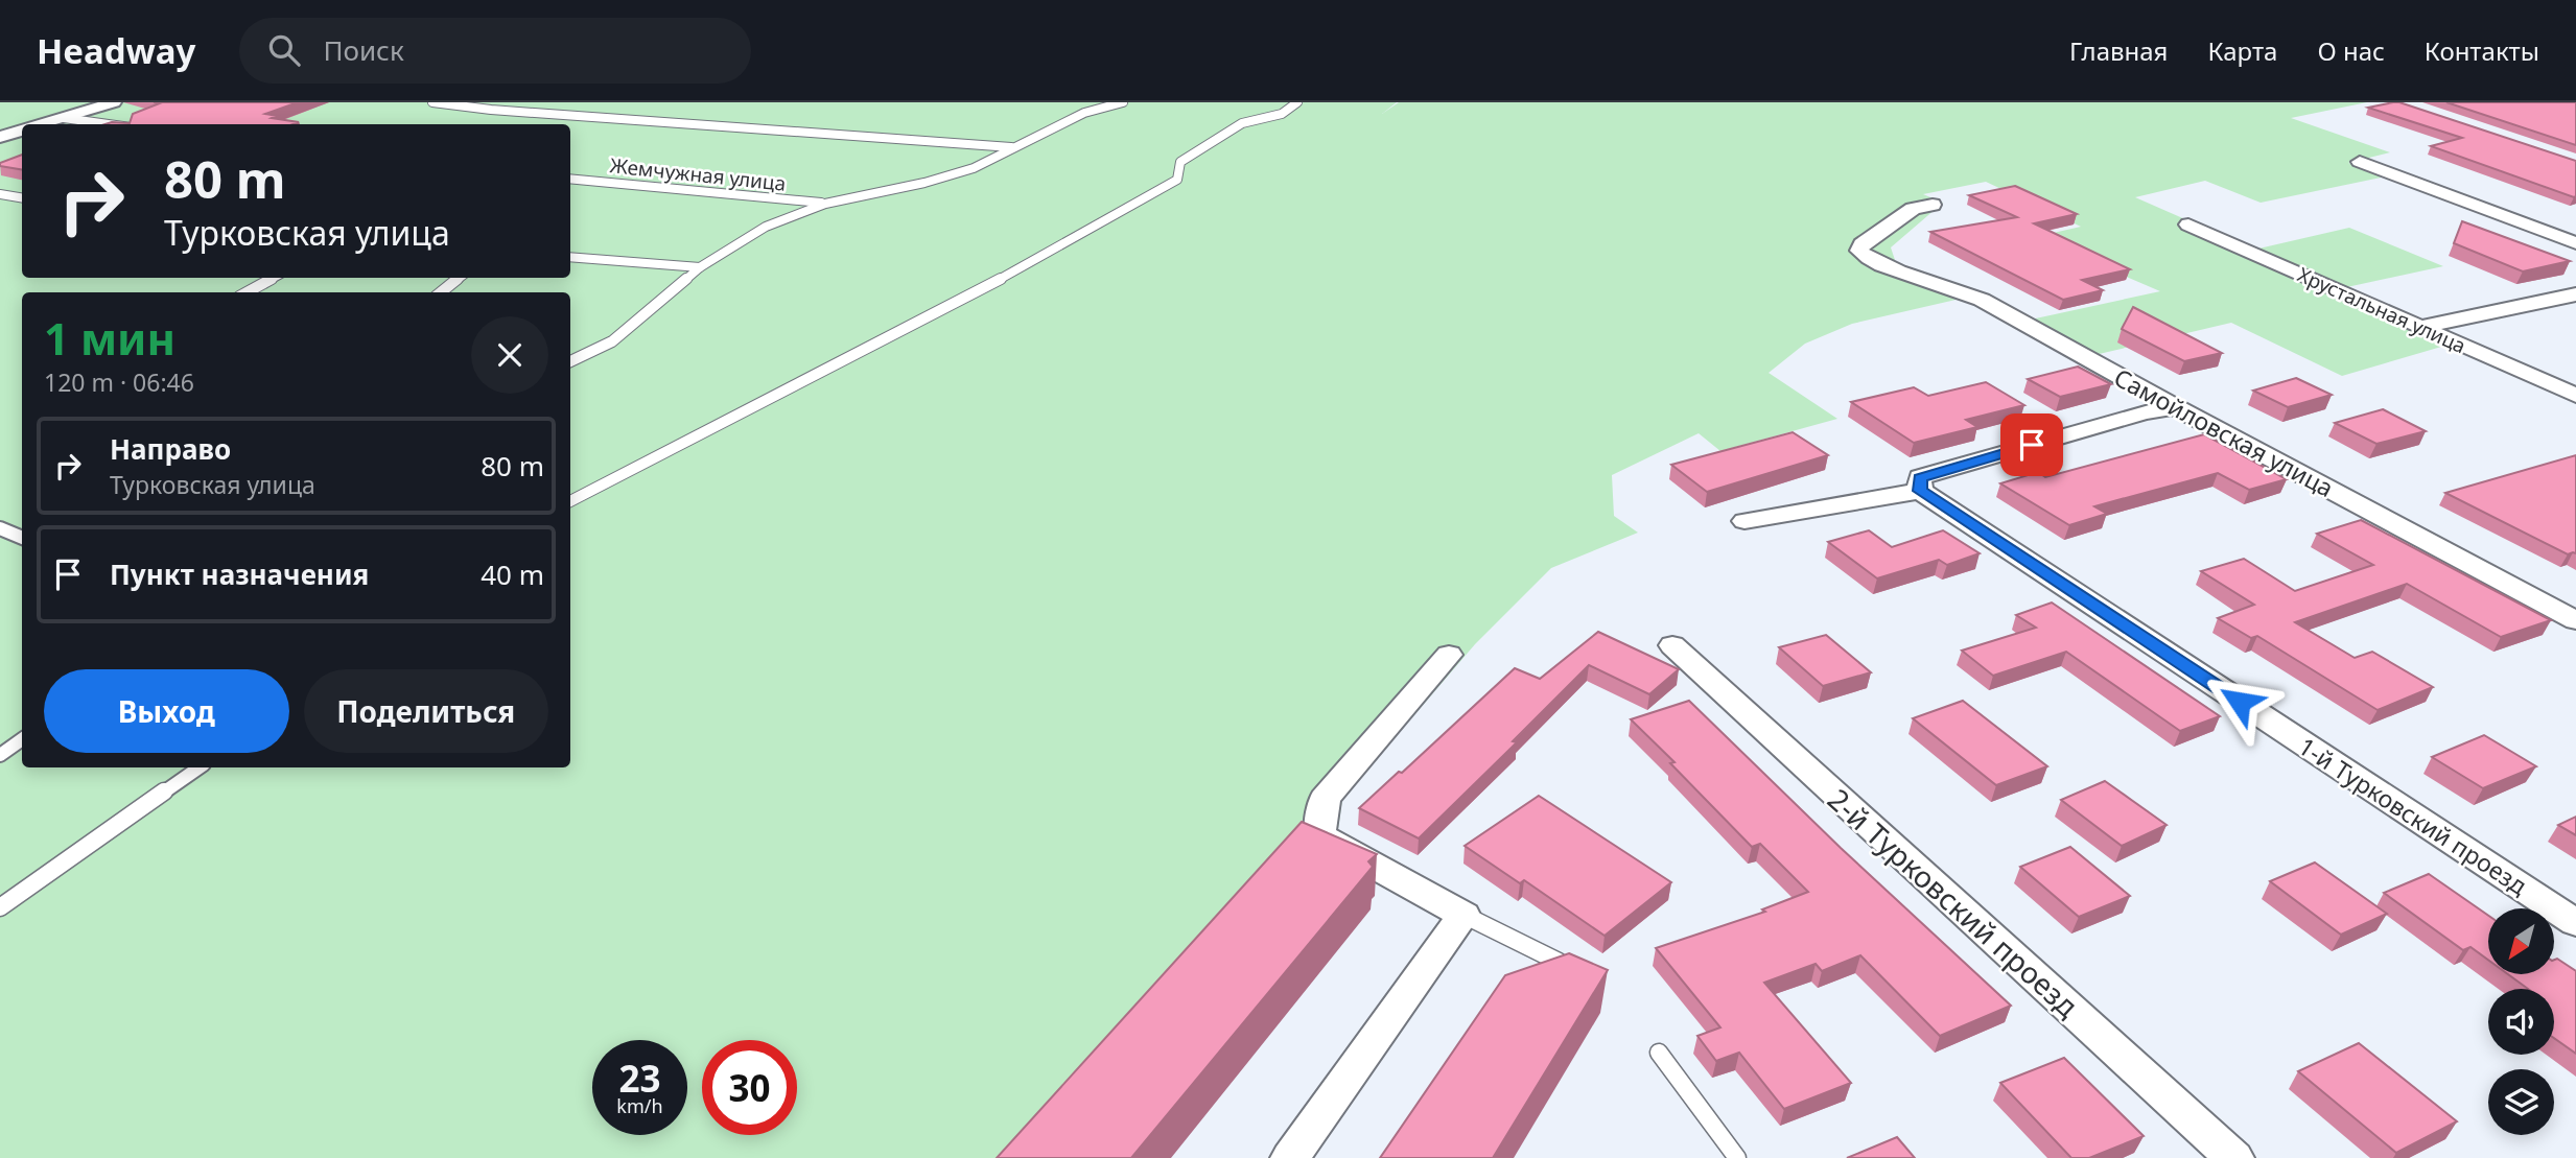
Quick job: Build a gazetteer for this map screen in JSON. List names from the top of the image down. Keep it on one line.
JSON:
{"streets":{"street":["Хрустальная улица","Самойловская улица","1-й Турковский проезд","2-й Турковский проезд"],"lane":["Жемчужная улица"]},"north":"bottom left","page":{"header":"Headway","search":"Поиск","nav":["Главная","Карта","О нас","Контакты"],"turn":["80 m","Турковская улица"],"heading":["1 мин","120 m · 06:46"],"list":[{"name":"Направо","note":"Турковская улица","value":"80 m"},{"name":"Пункт назначения","value":"40 m"}],"buttons":["Выход","Поделиться"],"speed":"23 km/h","limit":"30"}}
